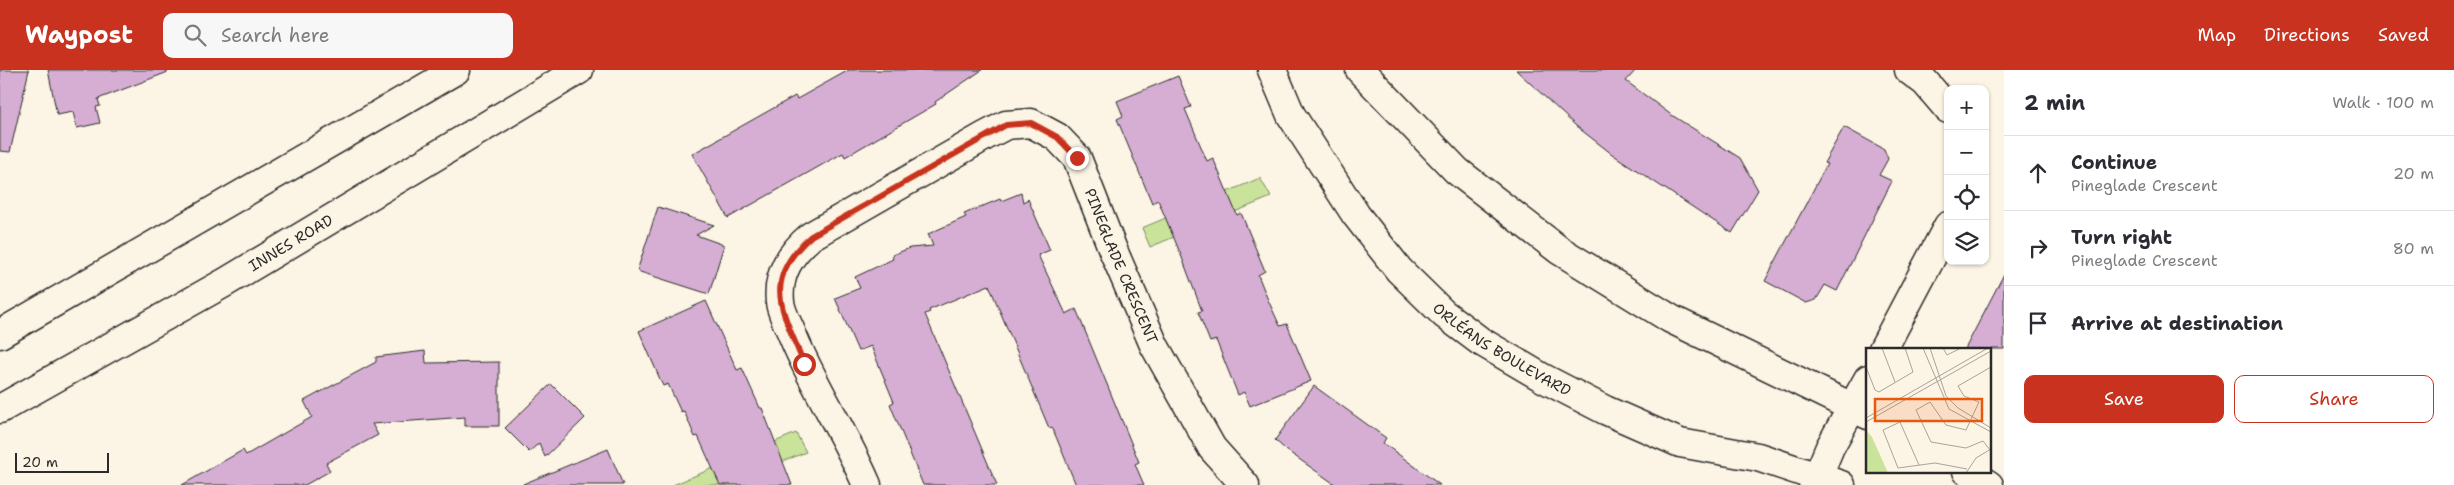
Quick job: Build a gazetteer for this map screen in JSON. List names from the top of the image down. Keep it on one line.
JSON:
{"streets":{"main road":["INNES ROAD","PINEGLADE CRESCENT","ORLÉANS BOULEVARD"]},"scale_bar":"20 m","page":{"header":"Waypost","search":"Search here","nav":["Map","Directions","Saved"],"heading":["2 min","Walk · 100 m"],"map_buttons":["+","−"],"list":[["Continue","Pineglade Crescent","20 m"],["Turn right","Pineglade Crescent","80 m"],"Arrive at destination"],"buttons":["Save","Share"],"scale":"20 m"}}
